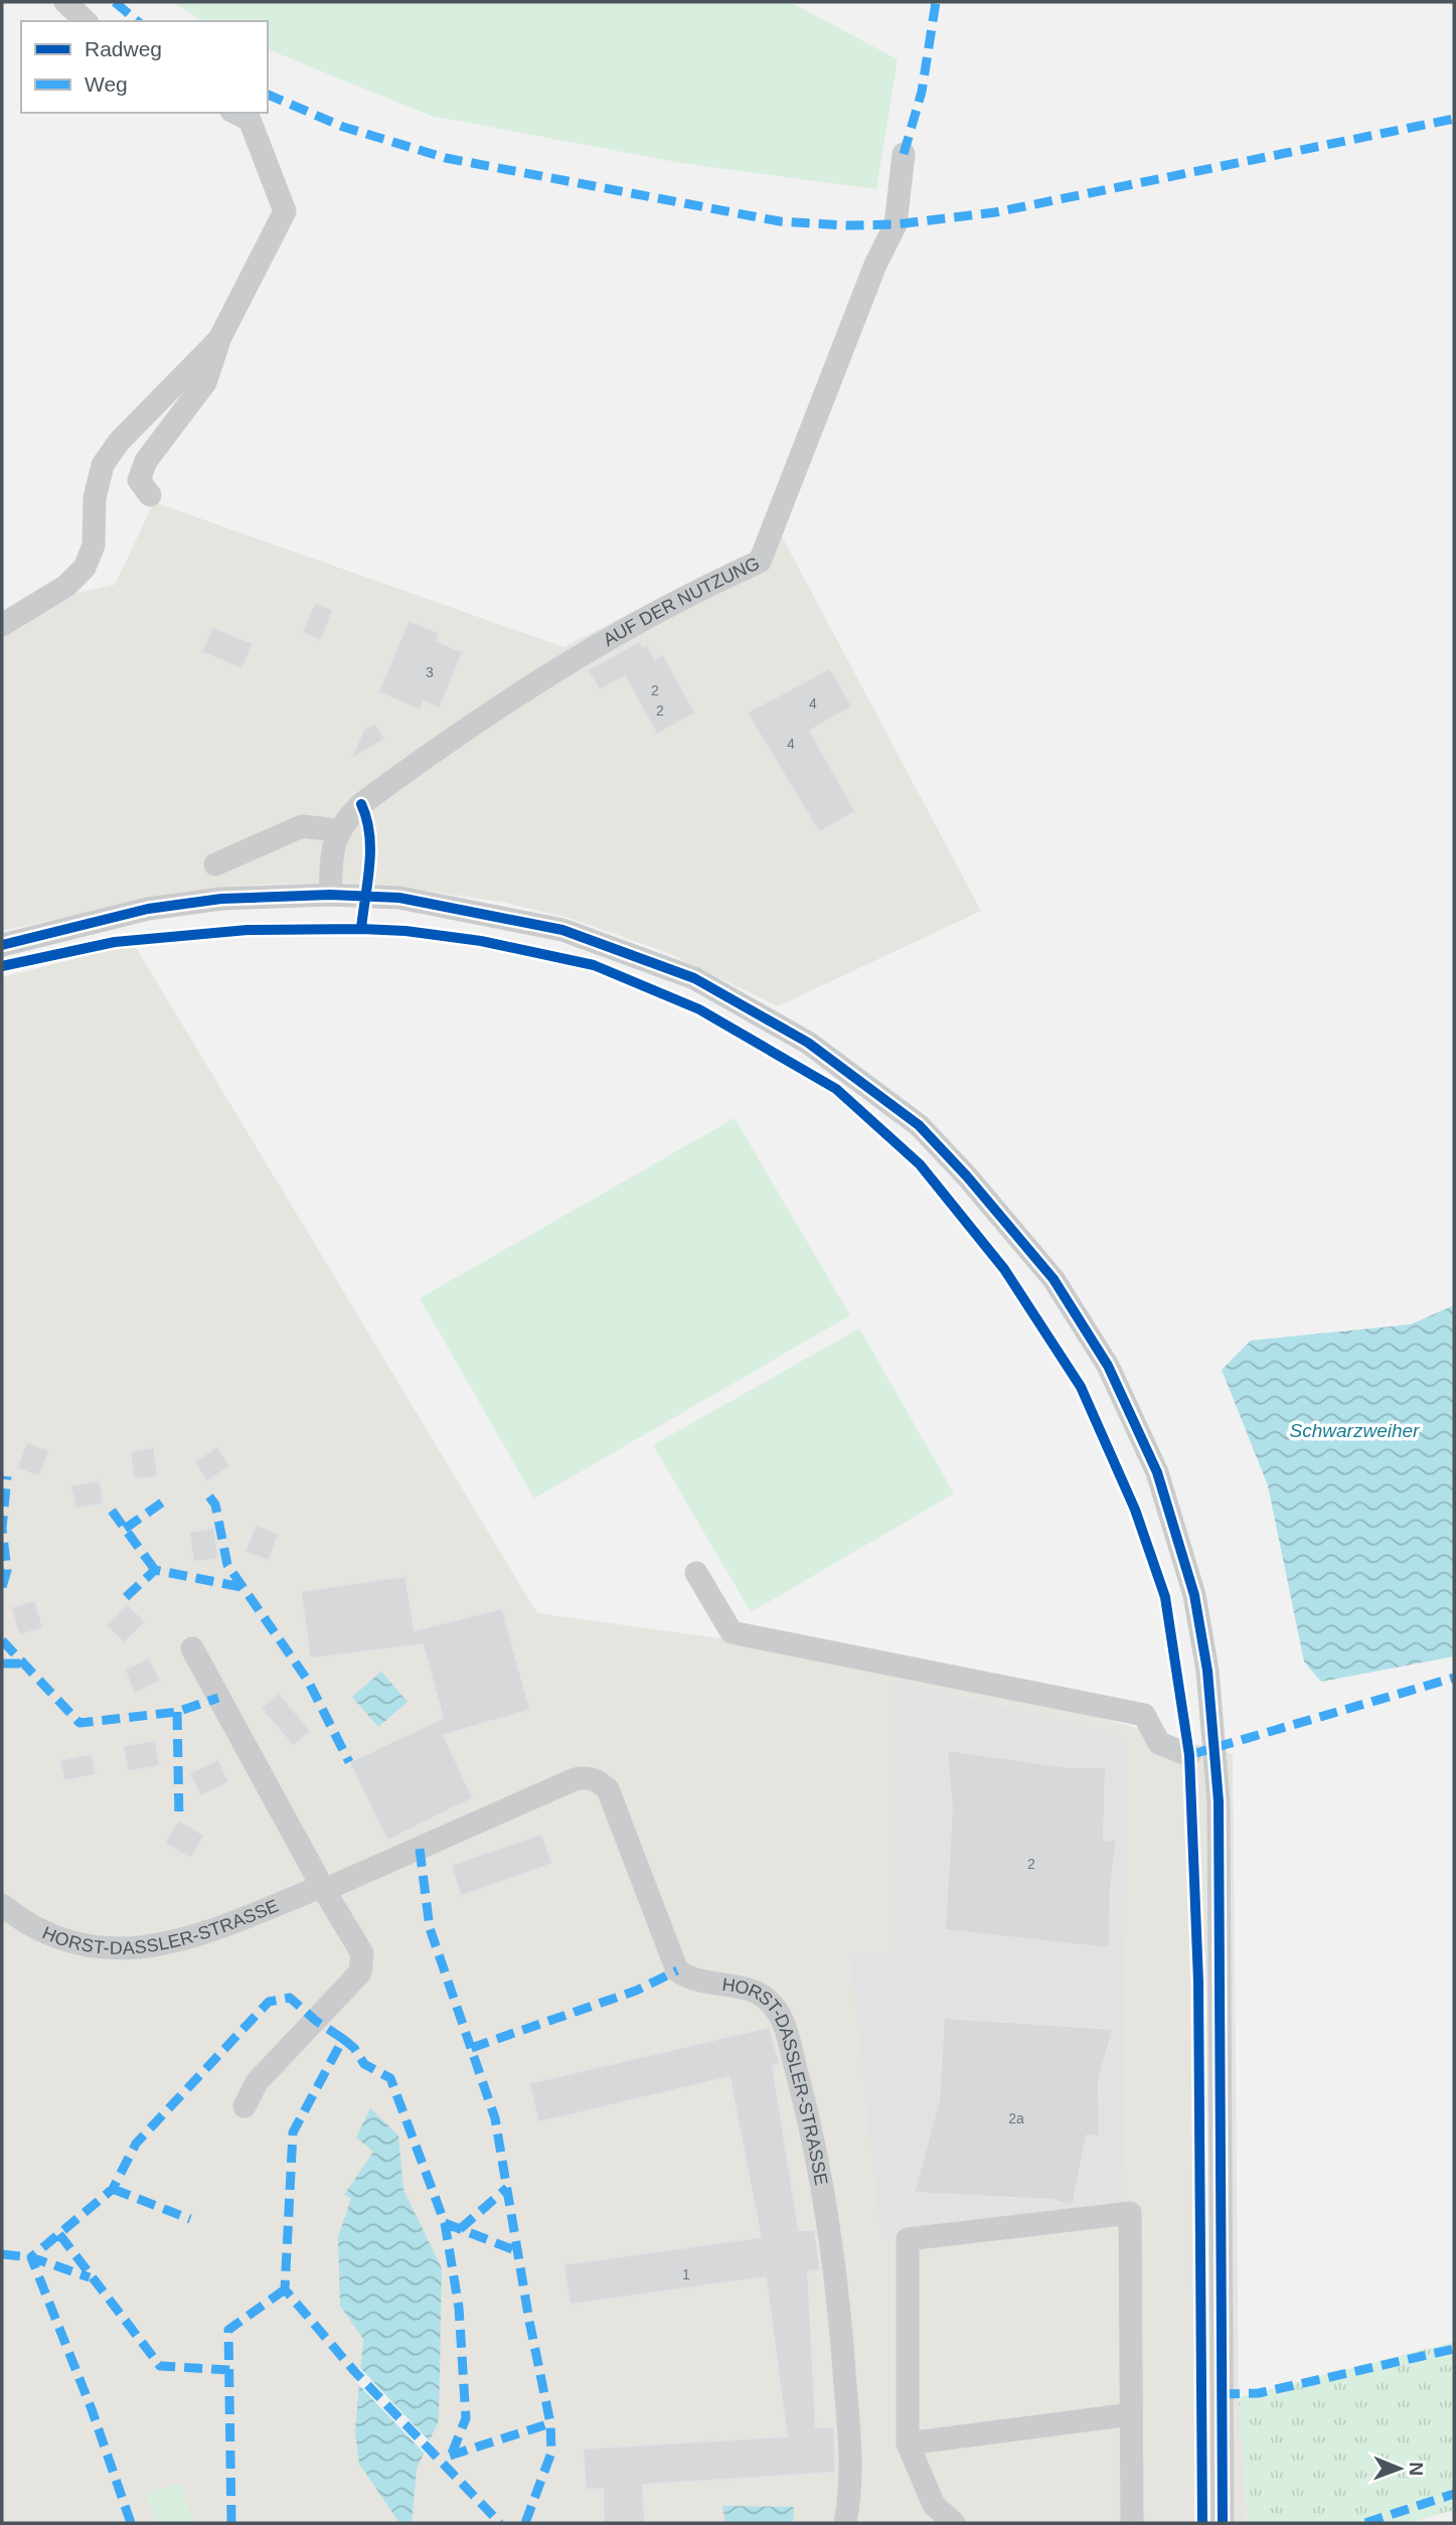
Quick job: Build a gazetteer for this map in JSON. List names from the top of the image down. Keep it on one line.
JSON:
{"streets":{"street":["AUF DER NUTZUNG","HORST-DASSLER-STRASSE"]},"water":["Schwarzweiher"],"house_numbers":["3","2","4","2","4","2","2a","1"],"legend":["Radweg","Weg"],"north":"right"}
